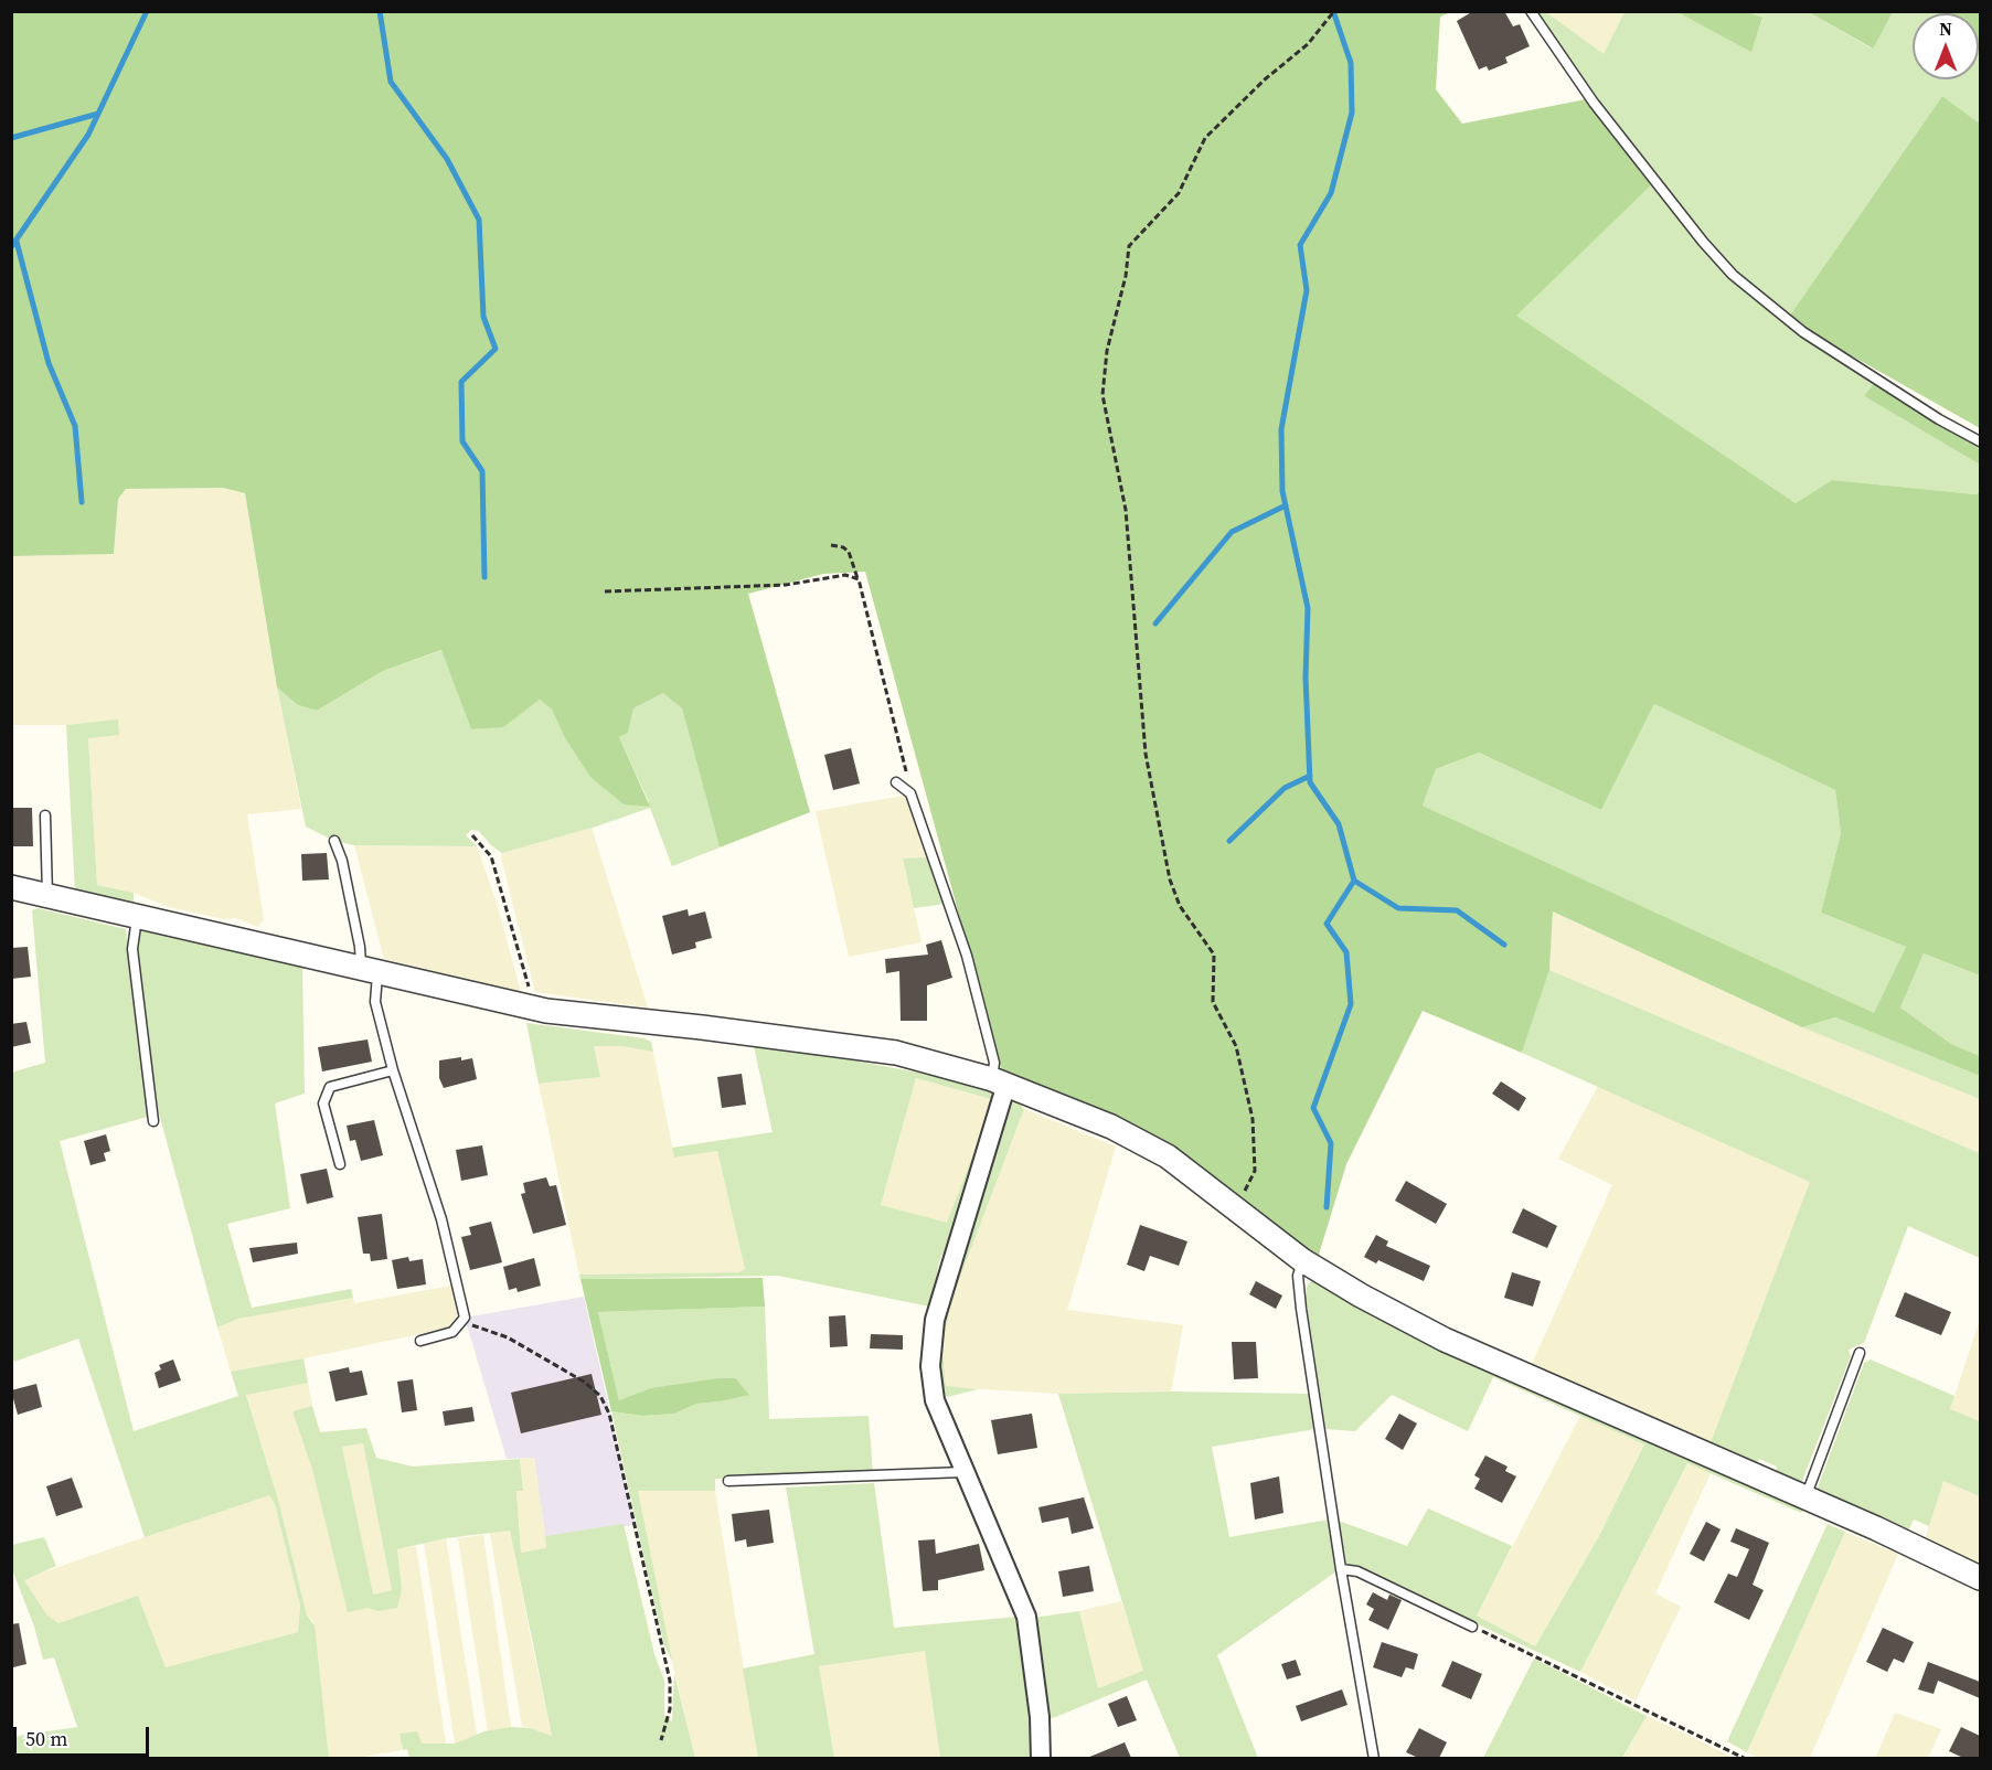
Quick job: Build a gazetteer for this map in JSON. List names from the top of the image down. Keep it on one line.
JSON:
{"scale_bar":"50 m","north":"top"}
